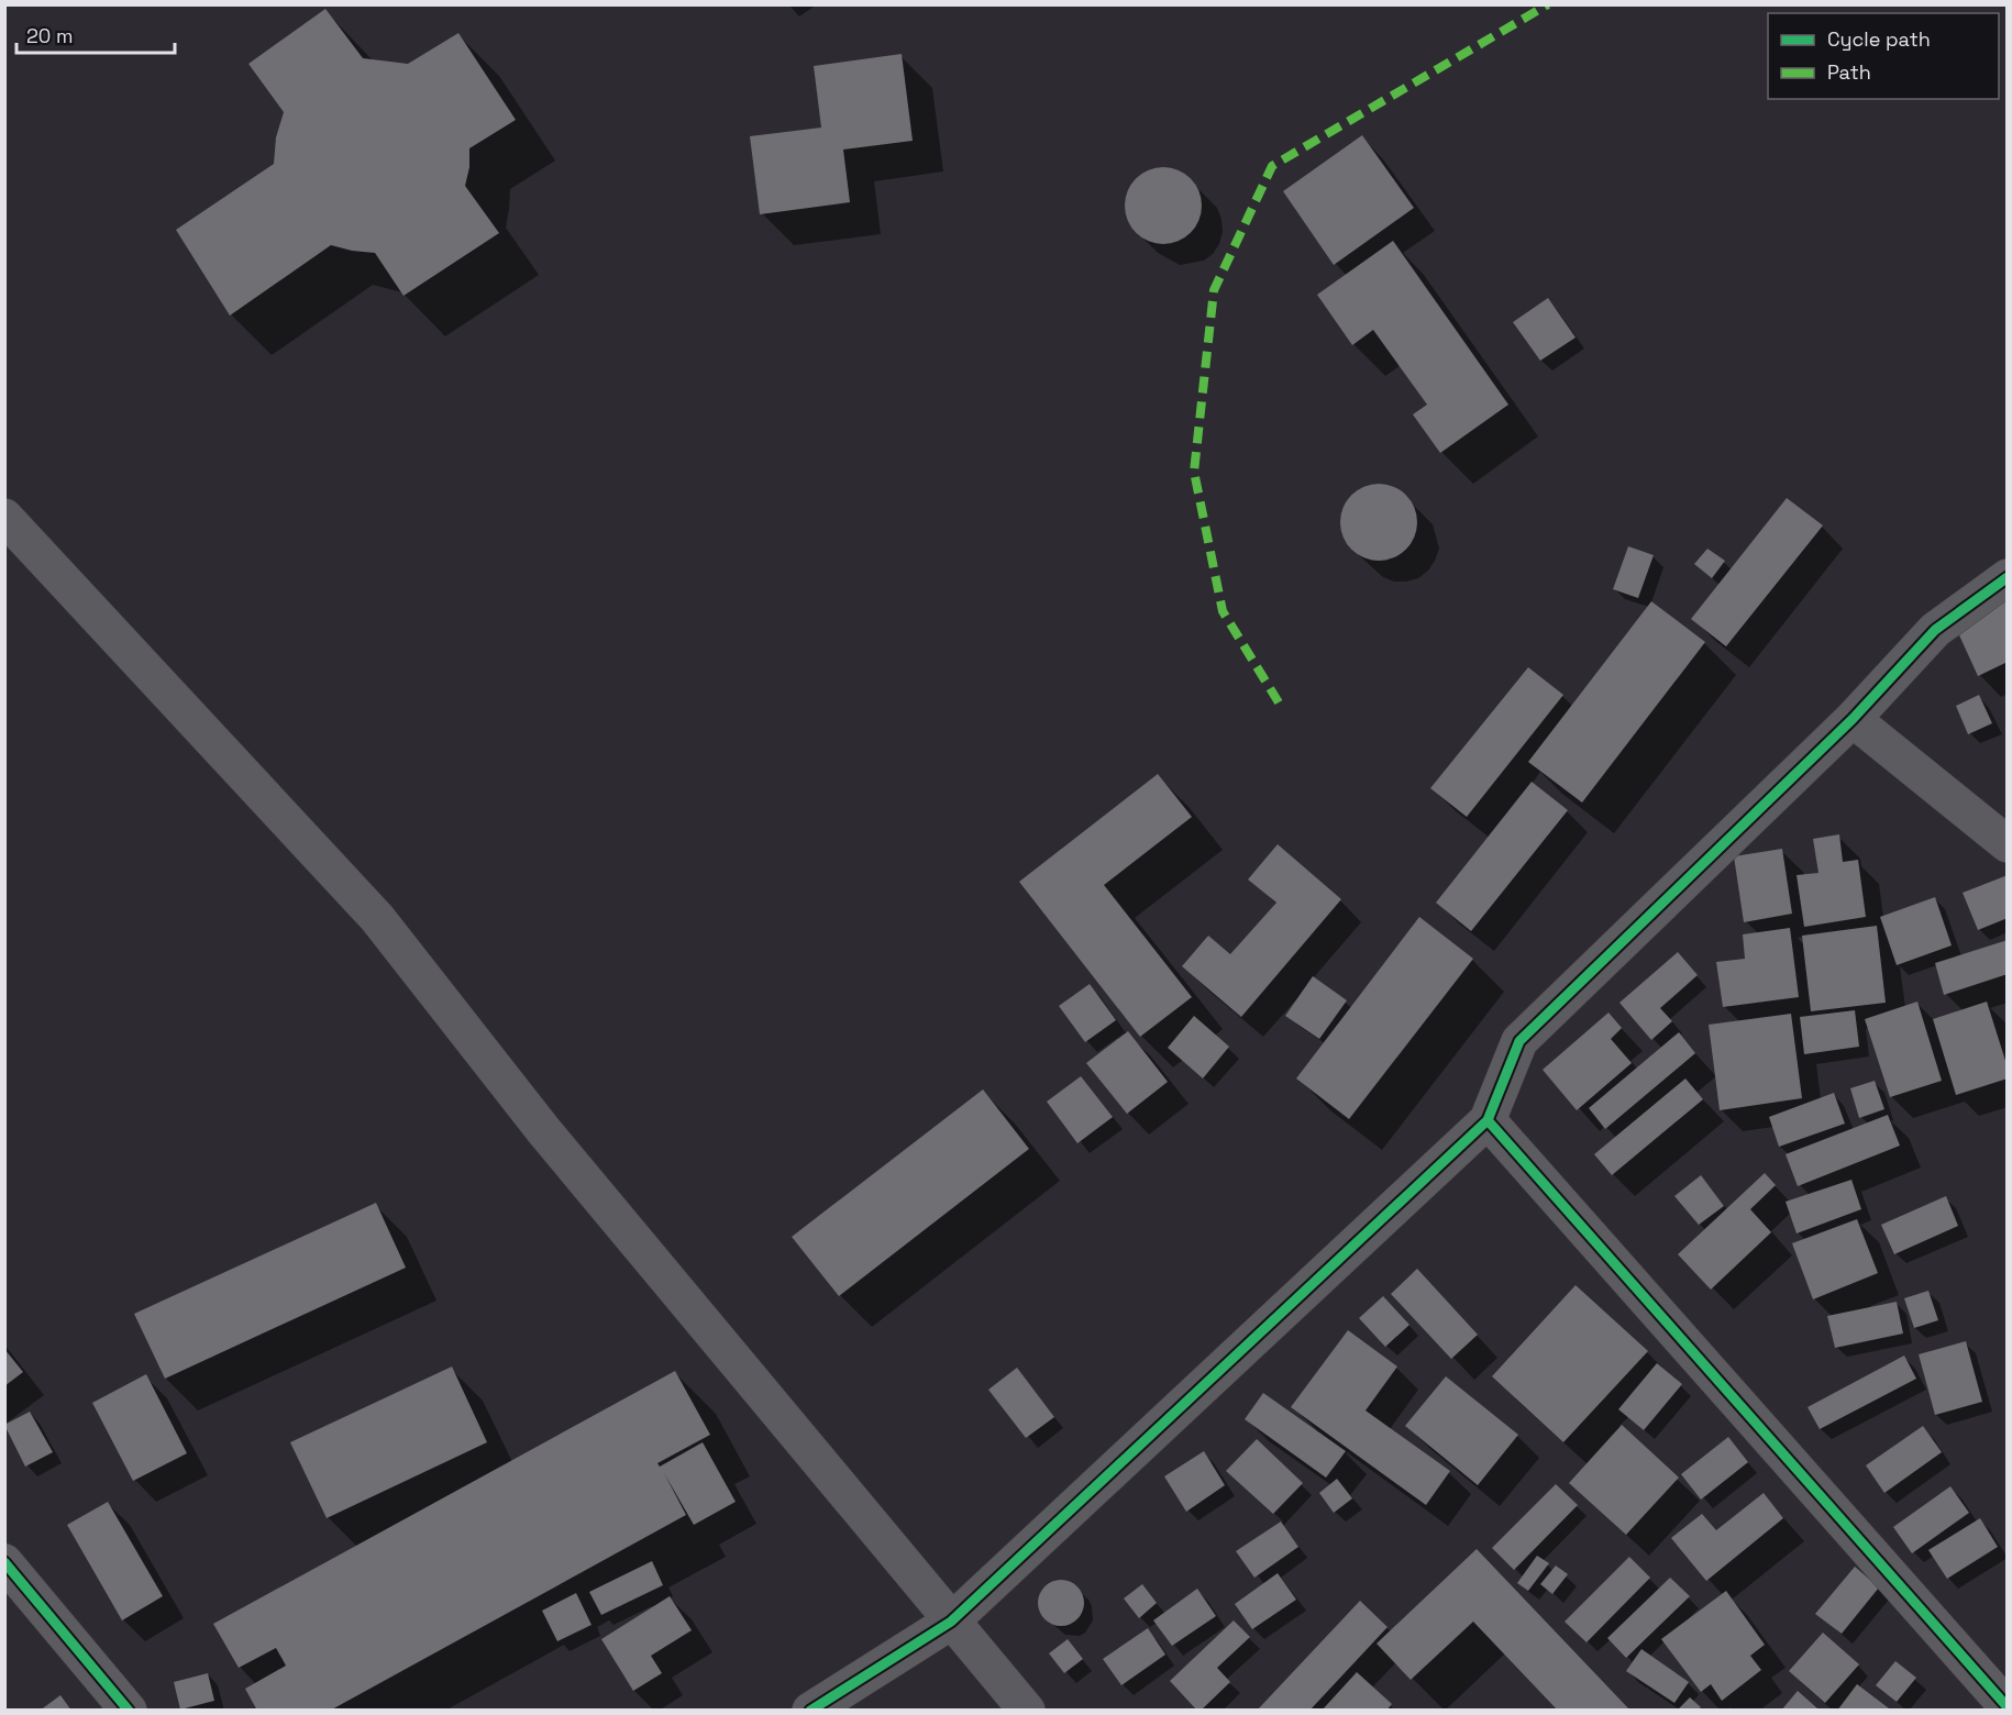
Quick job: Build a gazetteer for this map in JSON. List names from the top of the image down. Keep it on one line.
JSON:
{"legend":["Cycle path","Path"],"scale_bar":"20 m"}
